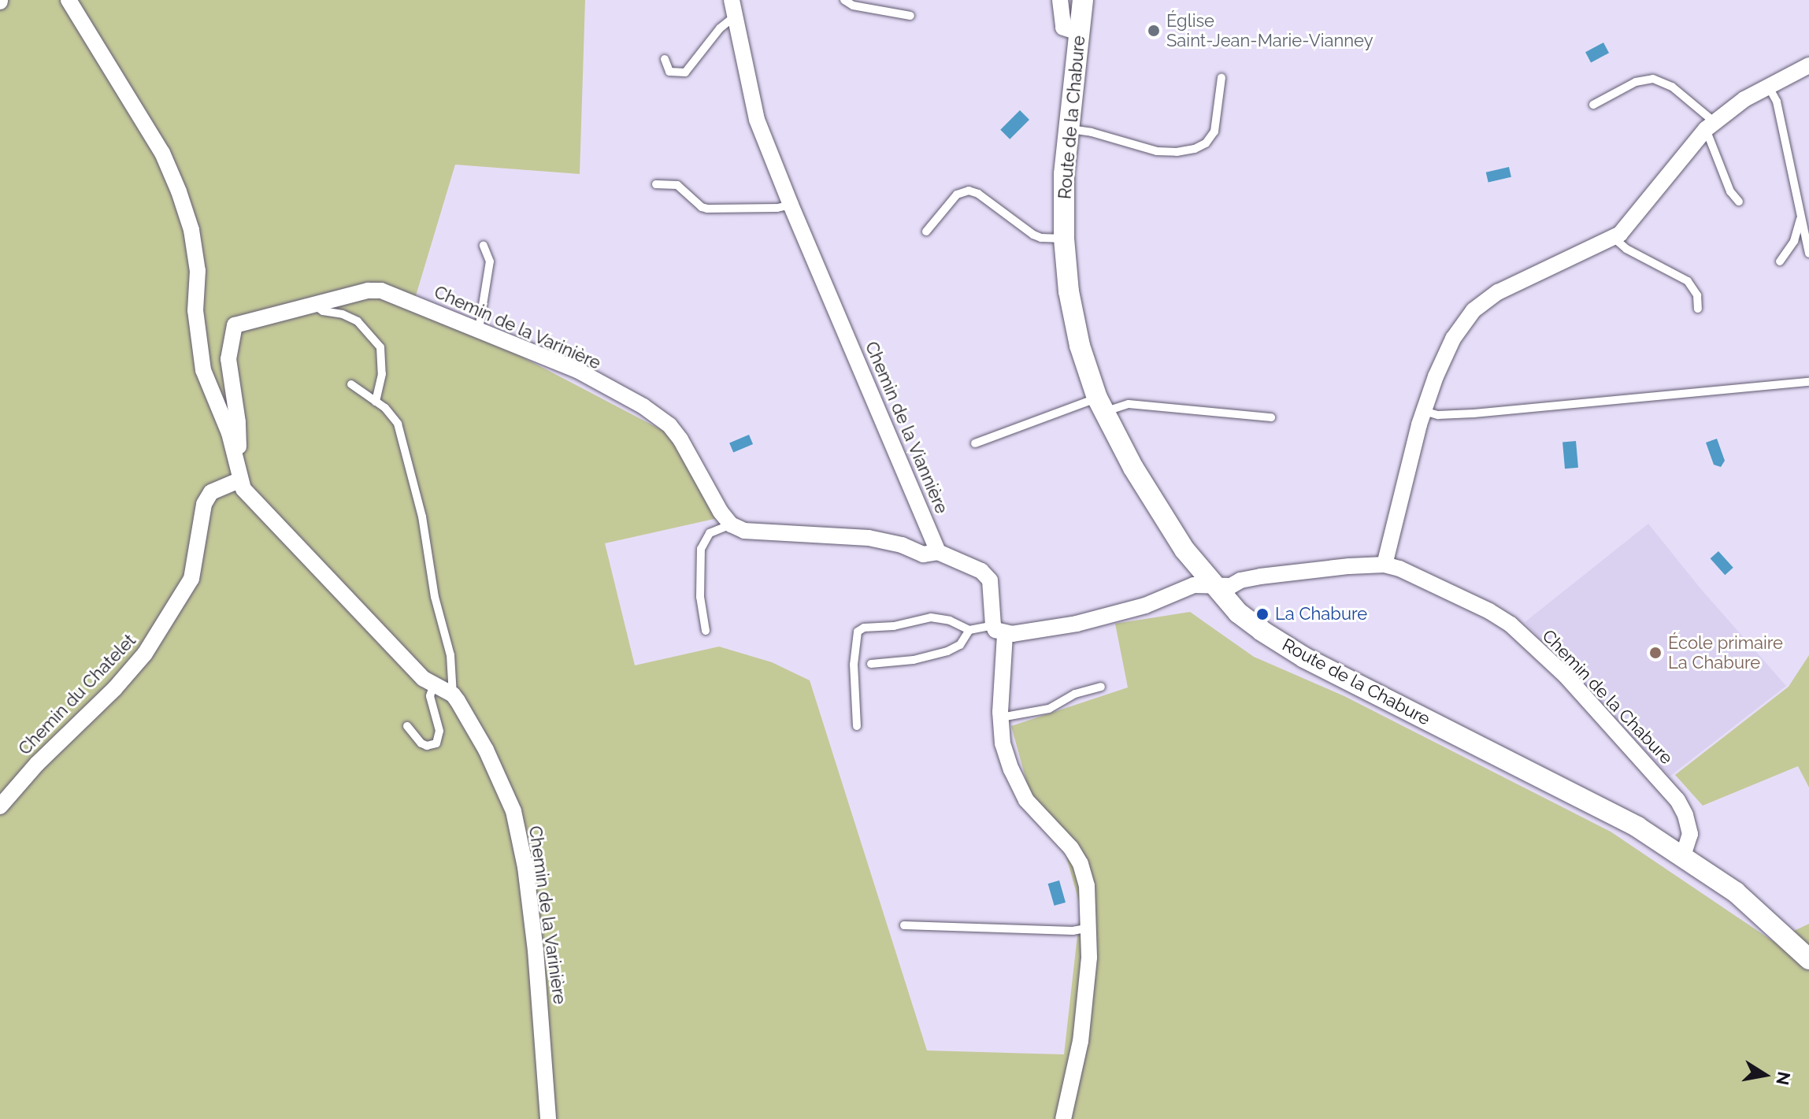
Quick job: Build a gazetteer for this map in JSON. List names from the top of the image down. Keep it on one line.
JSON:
{"streets":{"main road":["Route de la Chabure"],"street":["Chemin de la Varinière","Chemin de la Viannière","Chemin du Chatelet","Chemin de la Chabure"]},"crossings":[["Route de la Chabure","Chemin de la Chabure"],["Chemin de la Varinière","Chemin du Chatelet"]],"places":["Église Saint-Jean-Marie-Vianney","La Chabure","École primaire La Chabure"],"north":"right"}
